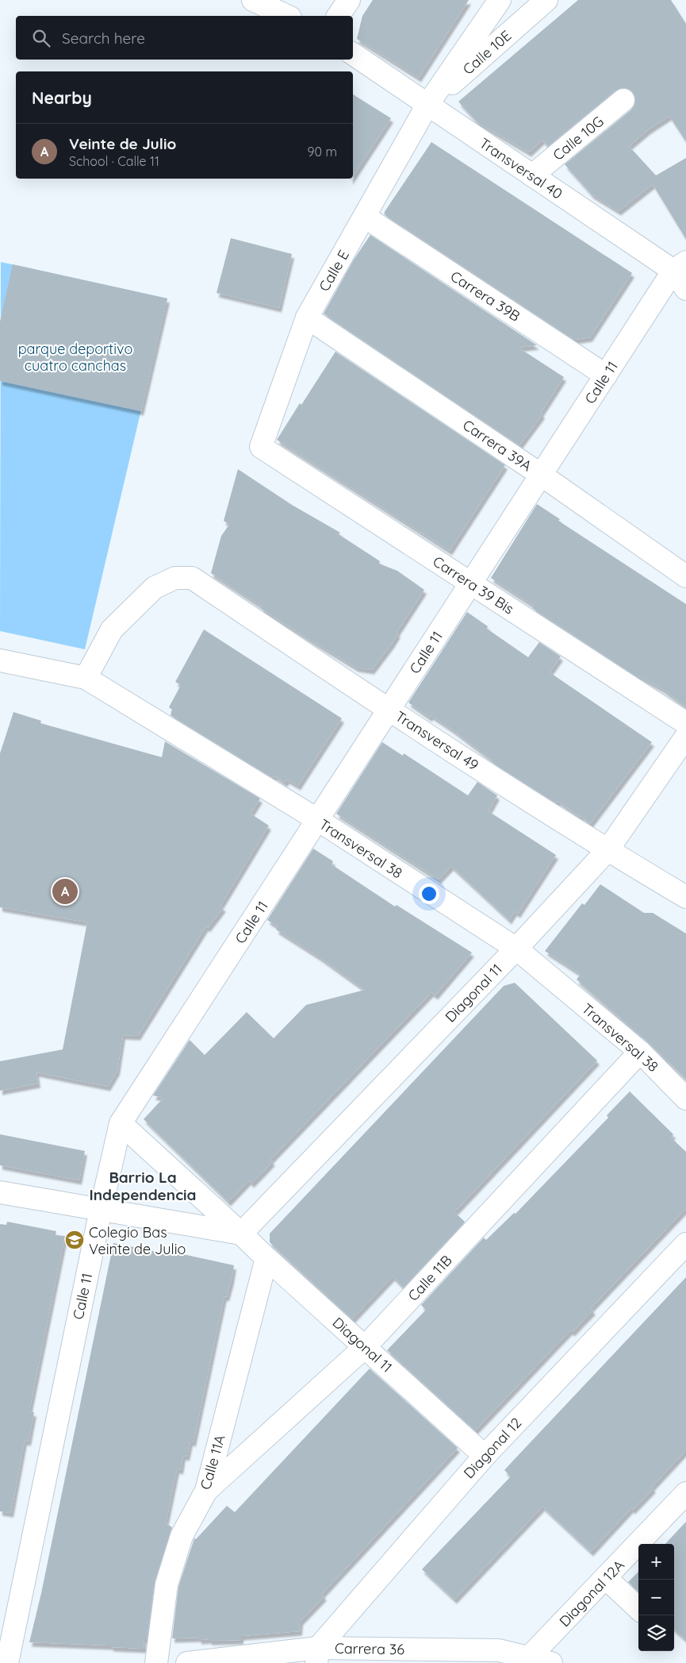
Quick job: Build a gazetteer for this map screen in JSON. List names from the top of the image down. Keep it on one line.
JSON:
{"streets":{"street":["Calle 10E","Calle 10G","Transversal 40","Calle E","Carrera 39B","Calle 11","Carrera 39A","Carrera 39 Bis","Transversal 49","Transversal 38","Diagonal 11","Calle 11B","Diagonal 12","Calle 11A","Diagonal 12A","Carrera 36"]},"crossings":[["Calle 10E","Transversal 40"],["Calle 10E","Calle E"],["Calle 10G","Transversal 40"],["Transversal 40","Calle E"],["Transversal 40","Calle 11"],["Calle E","Carrera 39B"],["Calle E","Carrera 39A"],["Calle E","Carrera 39 Bis"],["Carrera 39B","Calle 11"],["Calle 11","Carrera 39A"],["Calle 11","Carrera 39 Bis"],["Calle 11","Transversal 49"],["Calle 11","Transversal 38"],["Calle 11","Diagonal 11"],["Transversal 49","Transversal 38"],["Transversal 49","Diagonal 11"],["Transversal 38","Diagonal 11"],["Transversal 38","Calle 11B"],["Diagonal 11","Calle 11B"],["Diagonal 11","Diagonal 12"],["Diagonal 11","Calle 11A"],["Calle 11B","Calle 11A"],["Diagonal 12","Carrera 36"],["Diagonal 12A","Carrera 36"]],"districts":["Barrio La Independencia"],"parks":["parque deportivo cuatro canchas"],"places":{"school or university":["Colegio Bas Veinte de Julio"]},"page":{"search":"Search here","heading":"Nearby","list":[{"mark":"A","name":"Veinte de Julio","note":"School · Calle 11","value":"90 m"}],"pins":"A","map_buttons":["+","−"]}}
